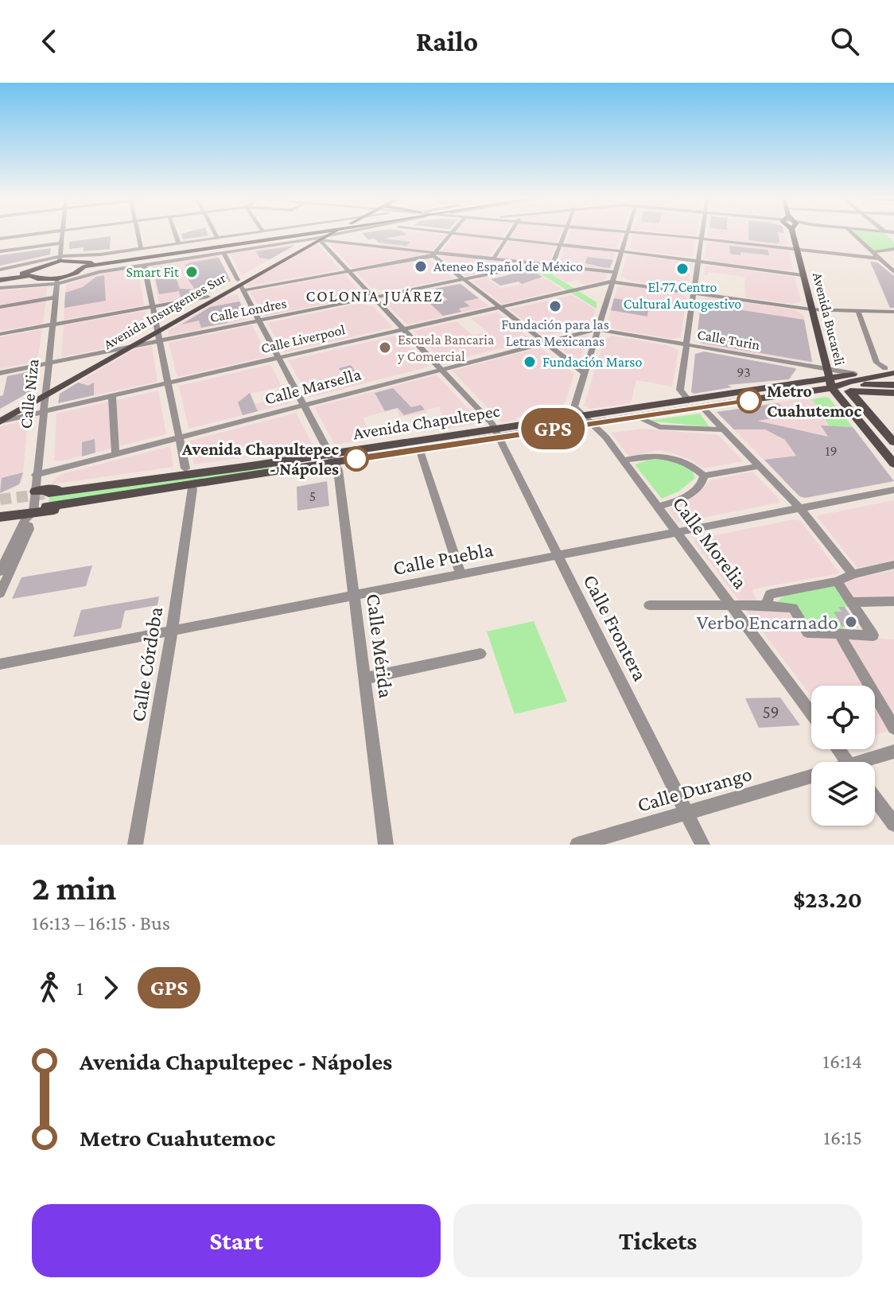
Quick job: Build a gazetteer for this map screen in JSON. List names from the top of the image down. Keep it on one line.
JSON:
{"streets":{"main road":["Avenida Insurgentes Sur","Avenida Bucareli","Avenida Chapultepec"],"street":["Calle Londres","Calle Liverpool","Calle Turin","Calle Marsella","Calle Niza","Calle Morelia","Calle Puebla","Calle Frontera","Calle Mérida","Calle Córdoba","Calle Durango"]},"crossings":[["Calle Londres","Avenida Insurgentes Sur"],["Calle Londres","Calle Niza"],["Calle Londres","Calle Frontera"],["Avenida Insurgentes Sur","Calle Liverpool"],["Avenida Insurgentes Sur","Calle Niza"],["Avenida Insurgentes Sur","Calle Frontera"],["Avenida Bucareli","Calle Turin"],["Avenida Bucareli","Avenida Chapultepec"],["Calle Liverpool","Calle Niza"],["Calle Liverpool","Calle Frontera"],["Calle Turin","Calle Marsella"],["Calle Turin","Avenida Chapultepec"],["Calle Marsella","Calle Niza"],["Calle Marsella","Calle Frontera"],["Calle Niza","Avenida Chapultepec"],["Avenida Chapultepec","Calle Morelia"],["Avenida Chapultepec","Calle Frontera"],["Avenida Chapultepec","Calle Mérida"],["Avenida Chapultepec","Calle Córdoba"],["Calle Morelia","Calle Puebla"],["Calle Puebla","Calle Frontera"],["Calle Puebla","Calle Mérida"],["Calle Puebla","Calle Córdoba"],["Calle Frontera","Calle Durango"]],"districts":["COLONIA JUÁREZ"],"places":["Ateneo Español de México","El 77 Centro Cultural Autogestivo","Smart Fit","Fundación para las Letras Mexicanas","Escuela Bancaria y Comercial","Fundación Marso","Metro Cuahutemoc","Avenida Chapultepec - Nápoles","Verbo Encarnado"],"lines":["bus line GPS"],"house_numbers":["93","19","5","59"],"page":{"header":"Railo","on_map":"GPS","heading":["2 min","16:13 – 16:15 · Bus","$23.20"],"legs":["1","GPS"],"list":[{"name":"Avenida Chapultepec - Nápoles","value":"16:14"},{"name":"Metro Cuahutemoc","value":"16:15"}],"buttons":["Start","Tickets"]}}
